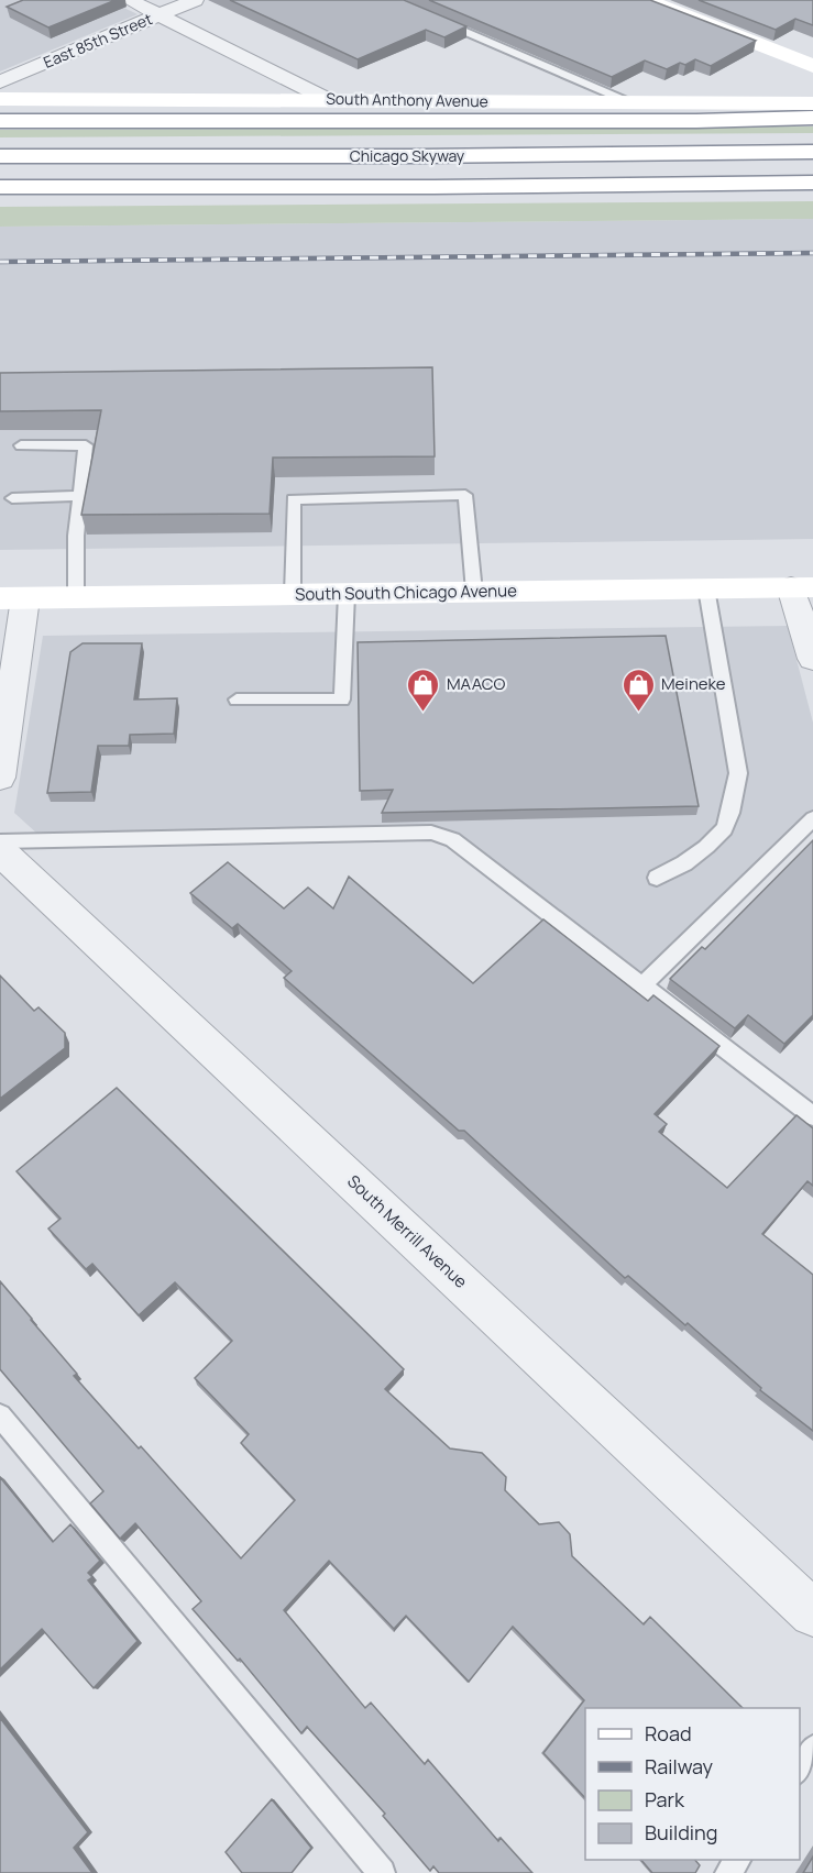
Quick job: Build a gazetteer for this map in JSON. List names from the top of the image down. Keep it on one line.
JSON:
{"streets":{"main road":["South Anthony Avenue","Chicago Skyway","South South Chicago Avenue"],"street":["East 85th Street","South Merrill Avenue"]},"places":{"shop":["MAACO","Meineke"]},"legend":["Road","Railway","Park","Building"]}
